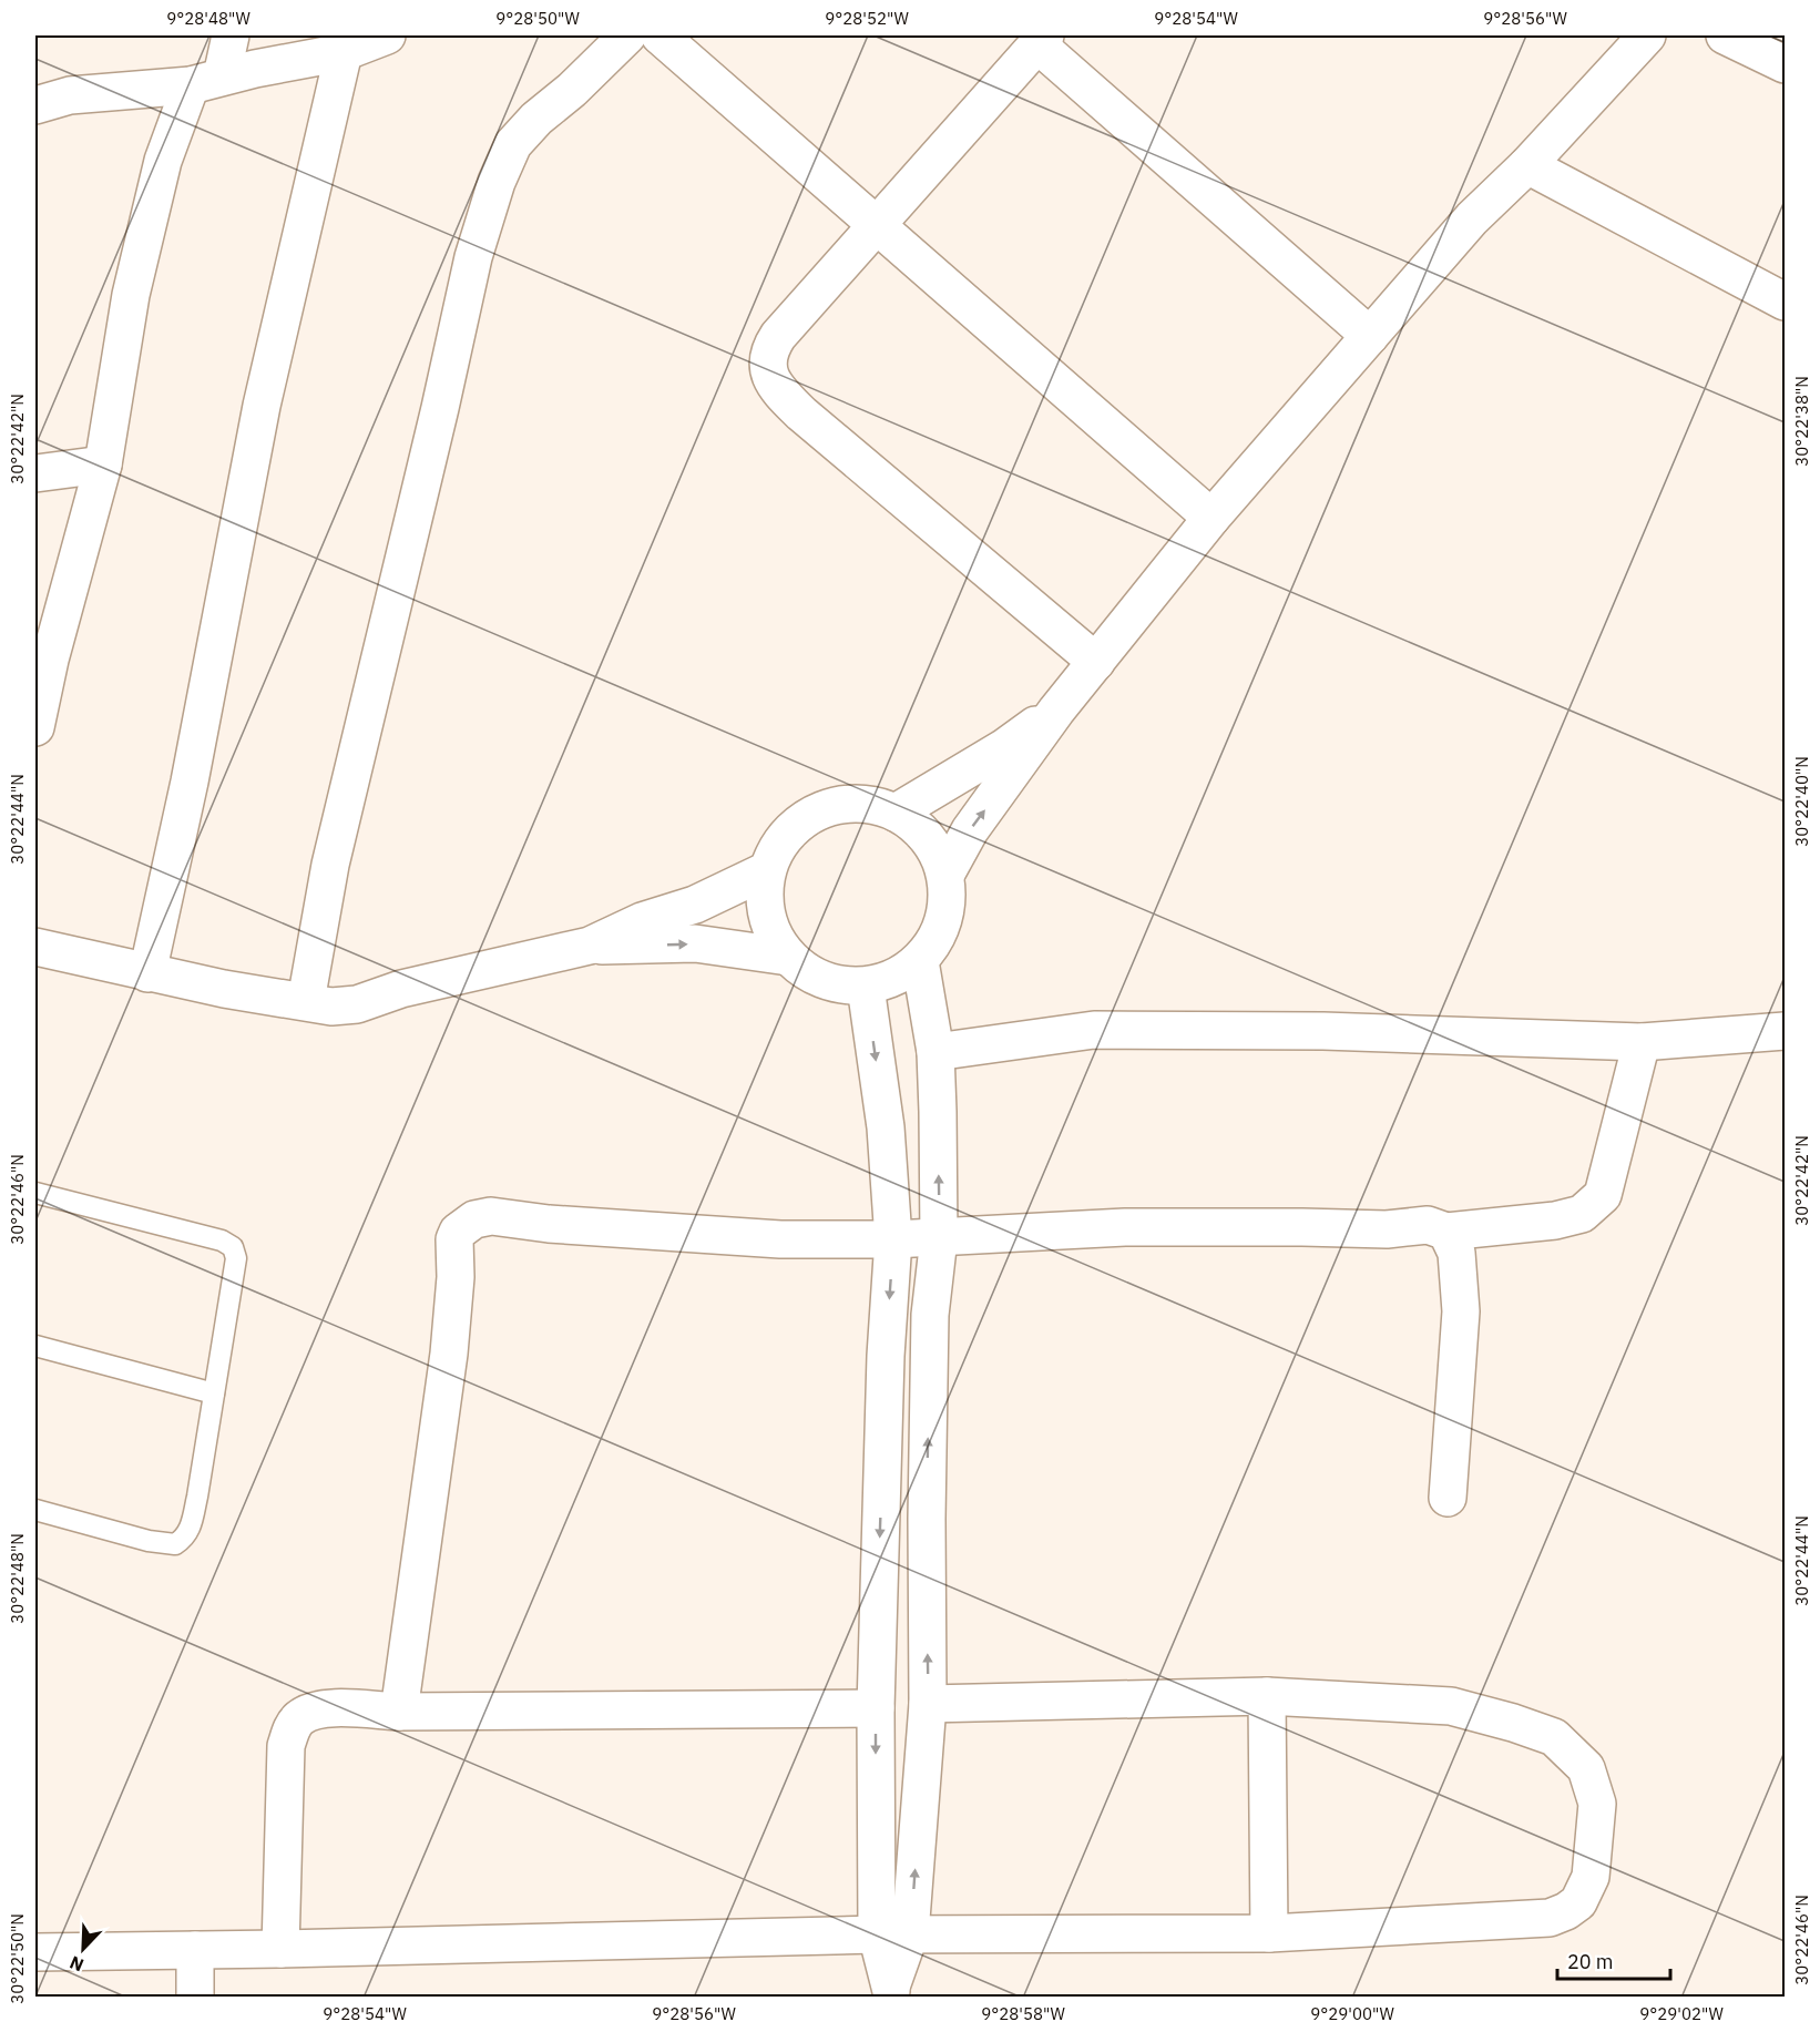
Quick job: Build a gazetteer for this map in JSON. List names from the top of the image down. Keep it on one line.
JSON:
{"scale_bar":"20 m","north":"bottom left","coordinates":["9°28'48\"W","9°28'50\"W","9°28'52\"W","9°28'54\"W","9°28'56\"W","30°22'38\"N","30°22'42\"N","30°22'40\"N","30°22'44\"N","30°22'46\"N","30°22'48\"N","30°22'50\"N","9°28'58\"W","9°29'00\"W","9°29'02\"W"]}
